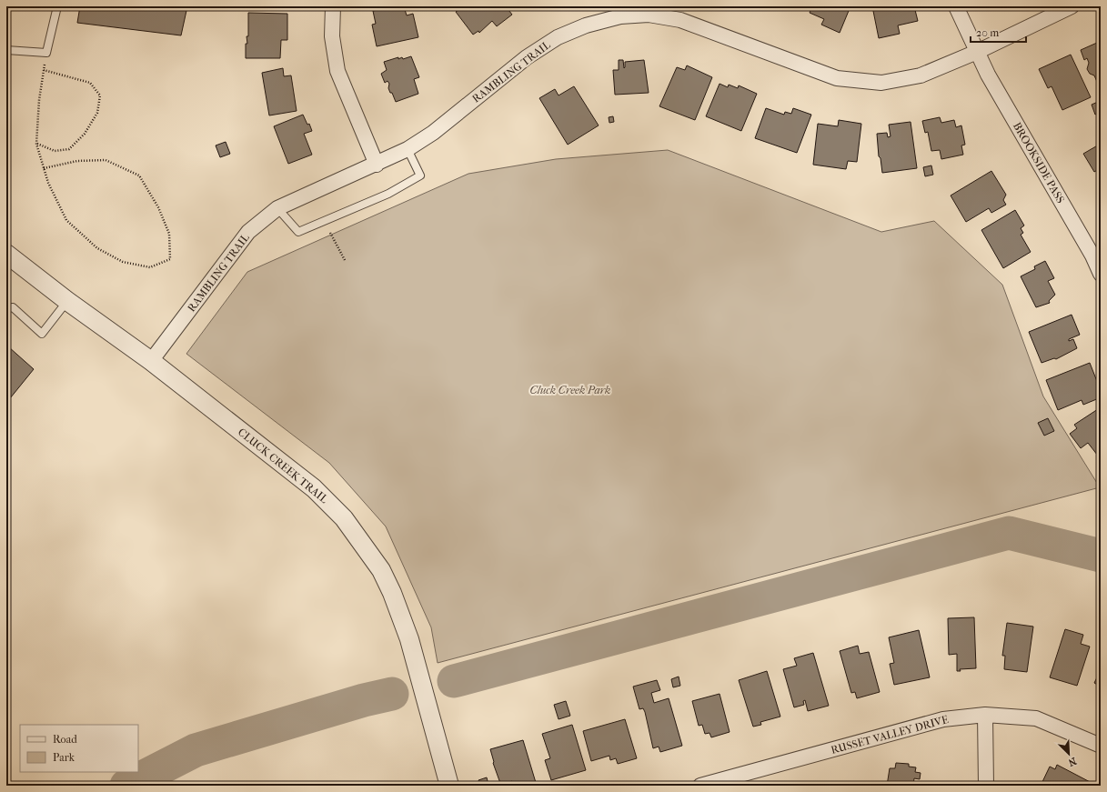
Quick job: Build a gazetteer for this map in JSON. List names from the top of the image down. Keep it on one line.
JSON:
{"streets":{"street":["RAMBLING TRAIL","BROOKSIDE PASS","CLUCK CREEK TRAIL","RUSSET VALLEY DRIVE"]},"crossings":[["RAMBLING TRAIL","BROOKSIDE PASS"],["RAMBLING TRAIL","CLUCK CREEK TRAIL"]],"parks":["Cluck Creek Park"],"legend":["Road","Park"],"scale_bar":"20 m","north":"bottom right"}
